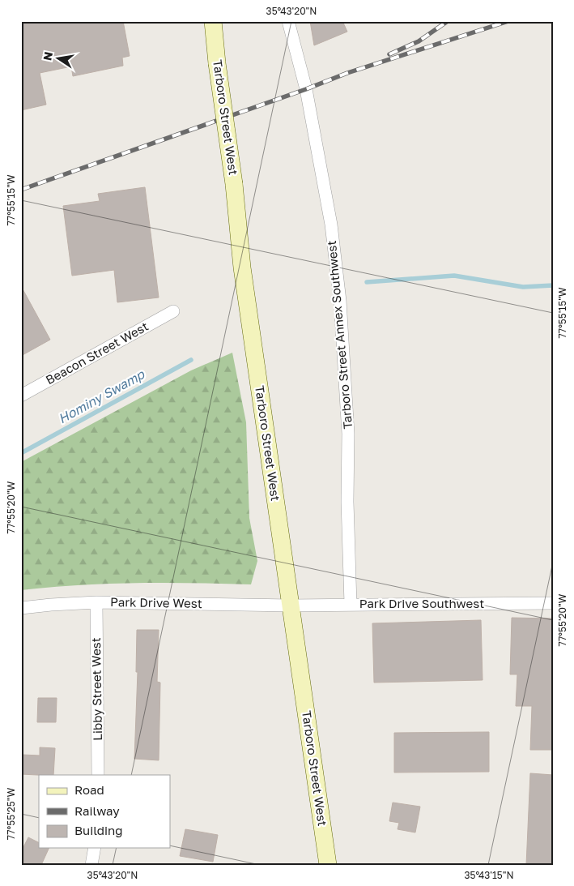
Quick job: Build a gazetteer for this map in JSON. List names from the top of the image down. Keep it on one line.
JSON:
{"streets":{"main road":["Tarboro Street West"],"street":["Tarboro Street Annex Southwest","Beacon Street West","Park Drive West","Park Drive Southwest","Libby Street West"]},"crossings":[["Tarboro Street West","Park Drive West"],["Tarboro Street West","Park Drive Southwest"],["Tarboro Street Annex Southwest","Park Drive Southwest"],["Park Drive West","Park Drive Southwest"],["Park Drive West","Libby Street West"]],"water":["Hominy Swamp"],"legend":["Road","Railway","Building"],"north":"left","coordinates":["35°43'20\"N","77°55'15\"W","77°55'20\"W","77°55'25\"W","35°43'15\"N"]}
